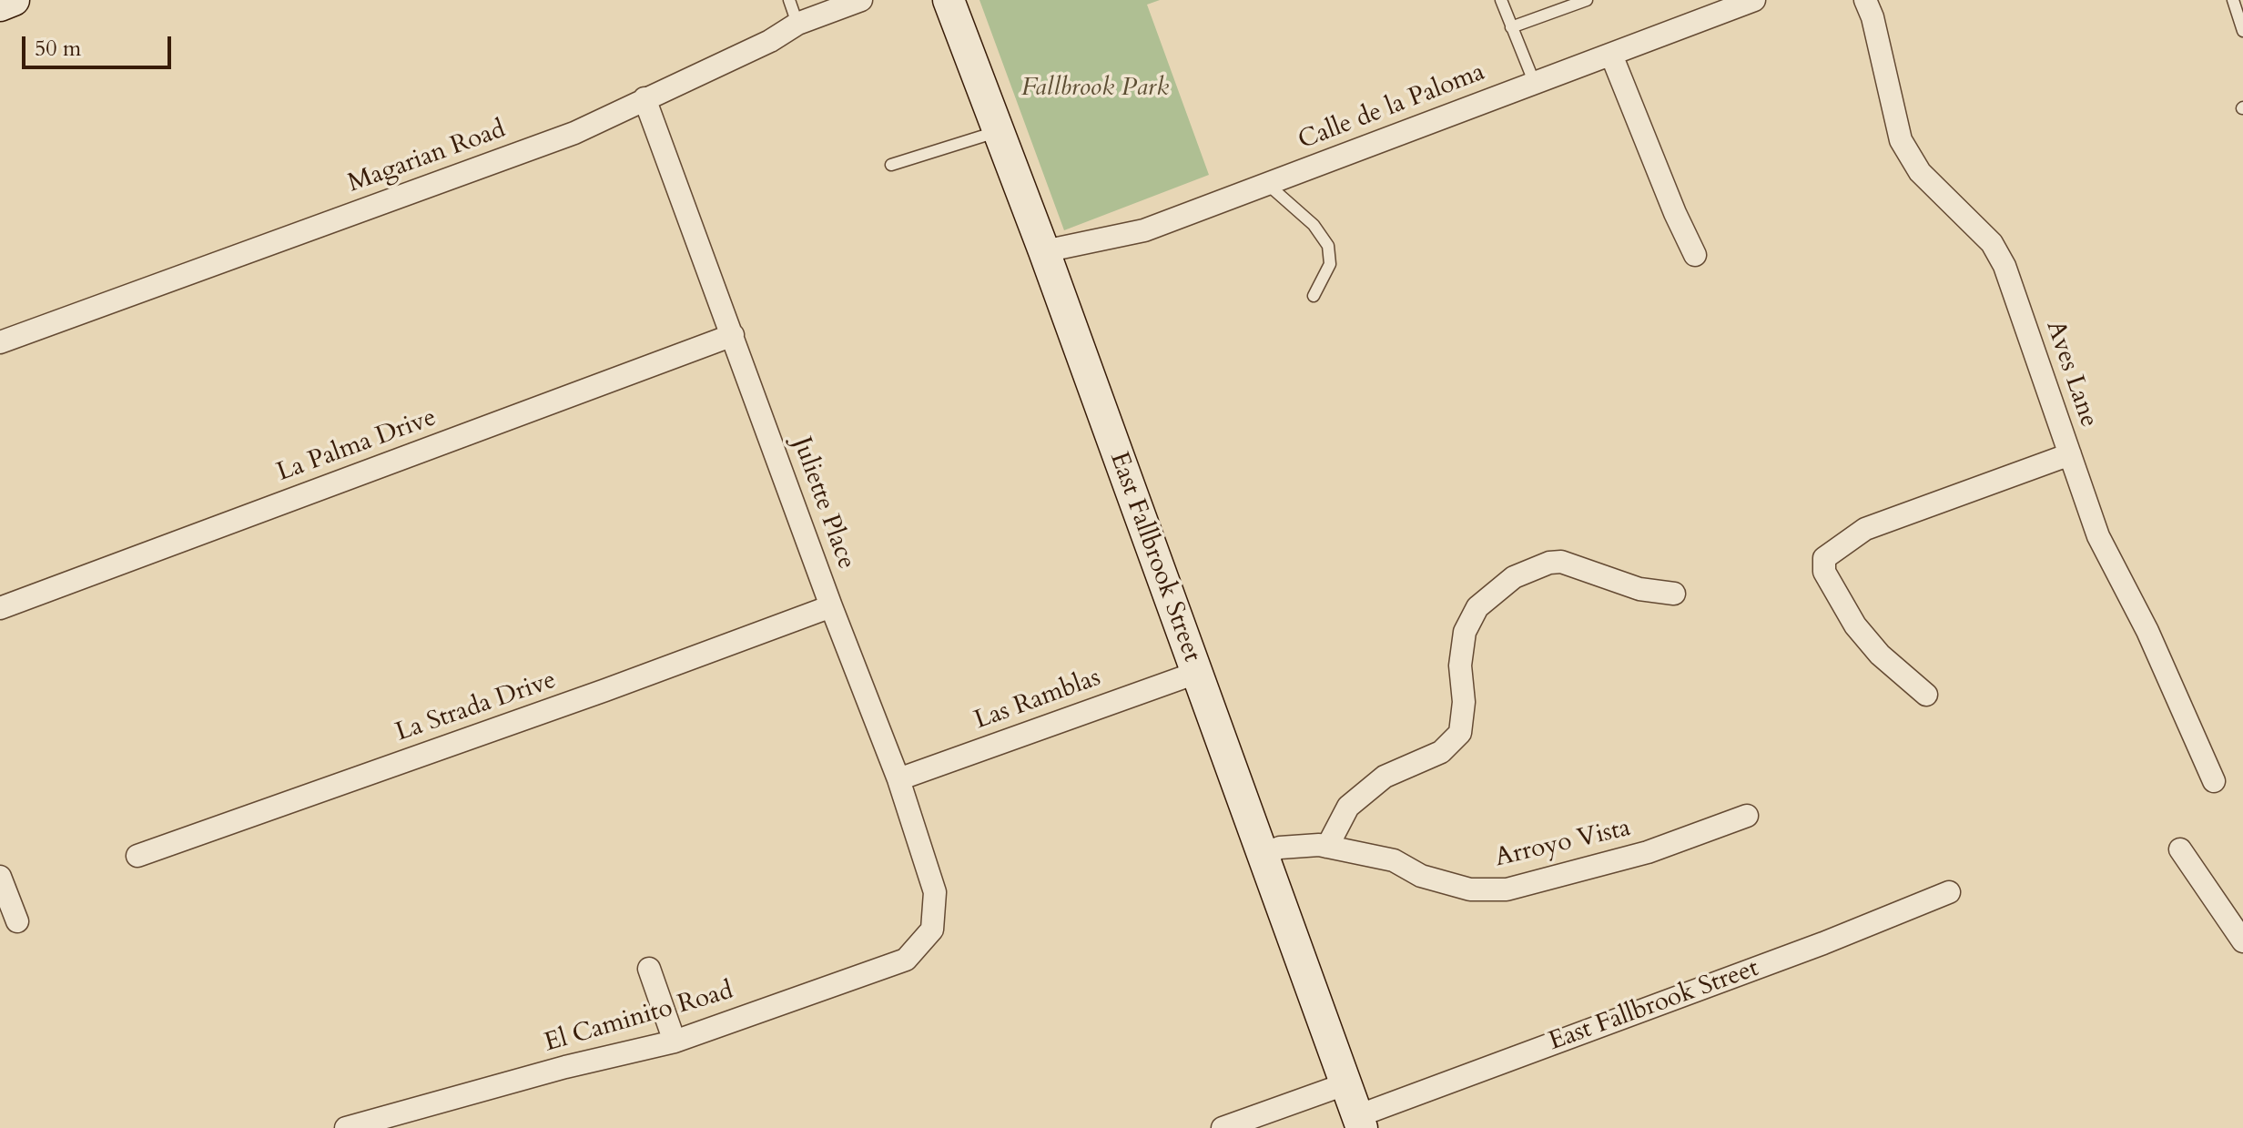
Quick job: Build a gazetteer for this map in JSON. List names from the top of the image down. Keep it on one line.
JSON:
{"streets":{"main road":["East Fallbrook Street"],"street":["Calle de la Paloma","Magarian Road","Aves Lane","La Palma Drive","Juliette Place","Las Ramblas","La Strada Drive","Arroyo Vista","El Caminito Road"]},"crossings":[["Calle de la Paloma","East Fallbrook Street"],["Magarian Road","Juliette Place"],["La Palma Drive","Juliette Place"],["Juliette Place","Las Ramblas"],["Juliette Place","La Strada Drive"],["Juliette Place","El Caminito Road"],["East Fallbrook Street","Las Ramblas"],["East Fallbrook Street","Arroyo Vista"]],"parks":["Fallbrook Park"],"scale_bar":"50 m"}
